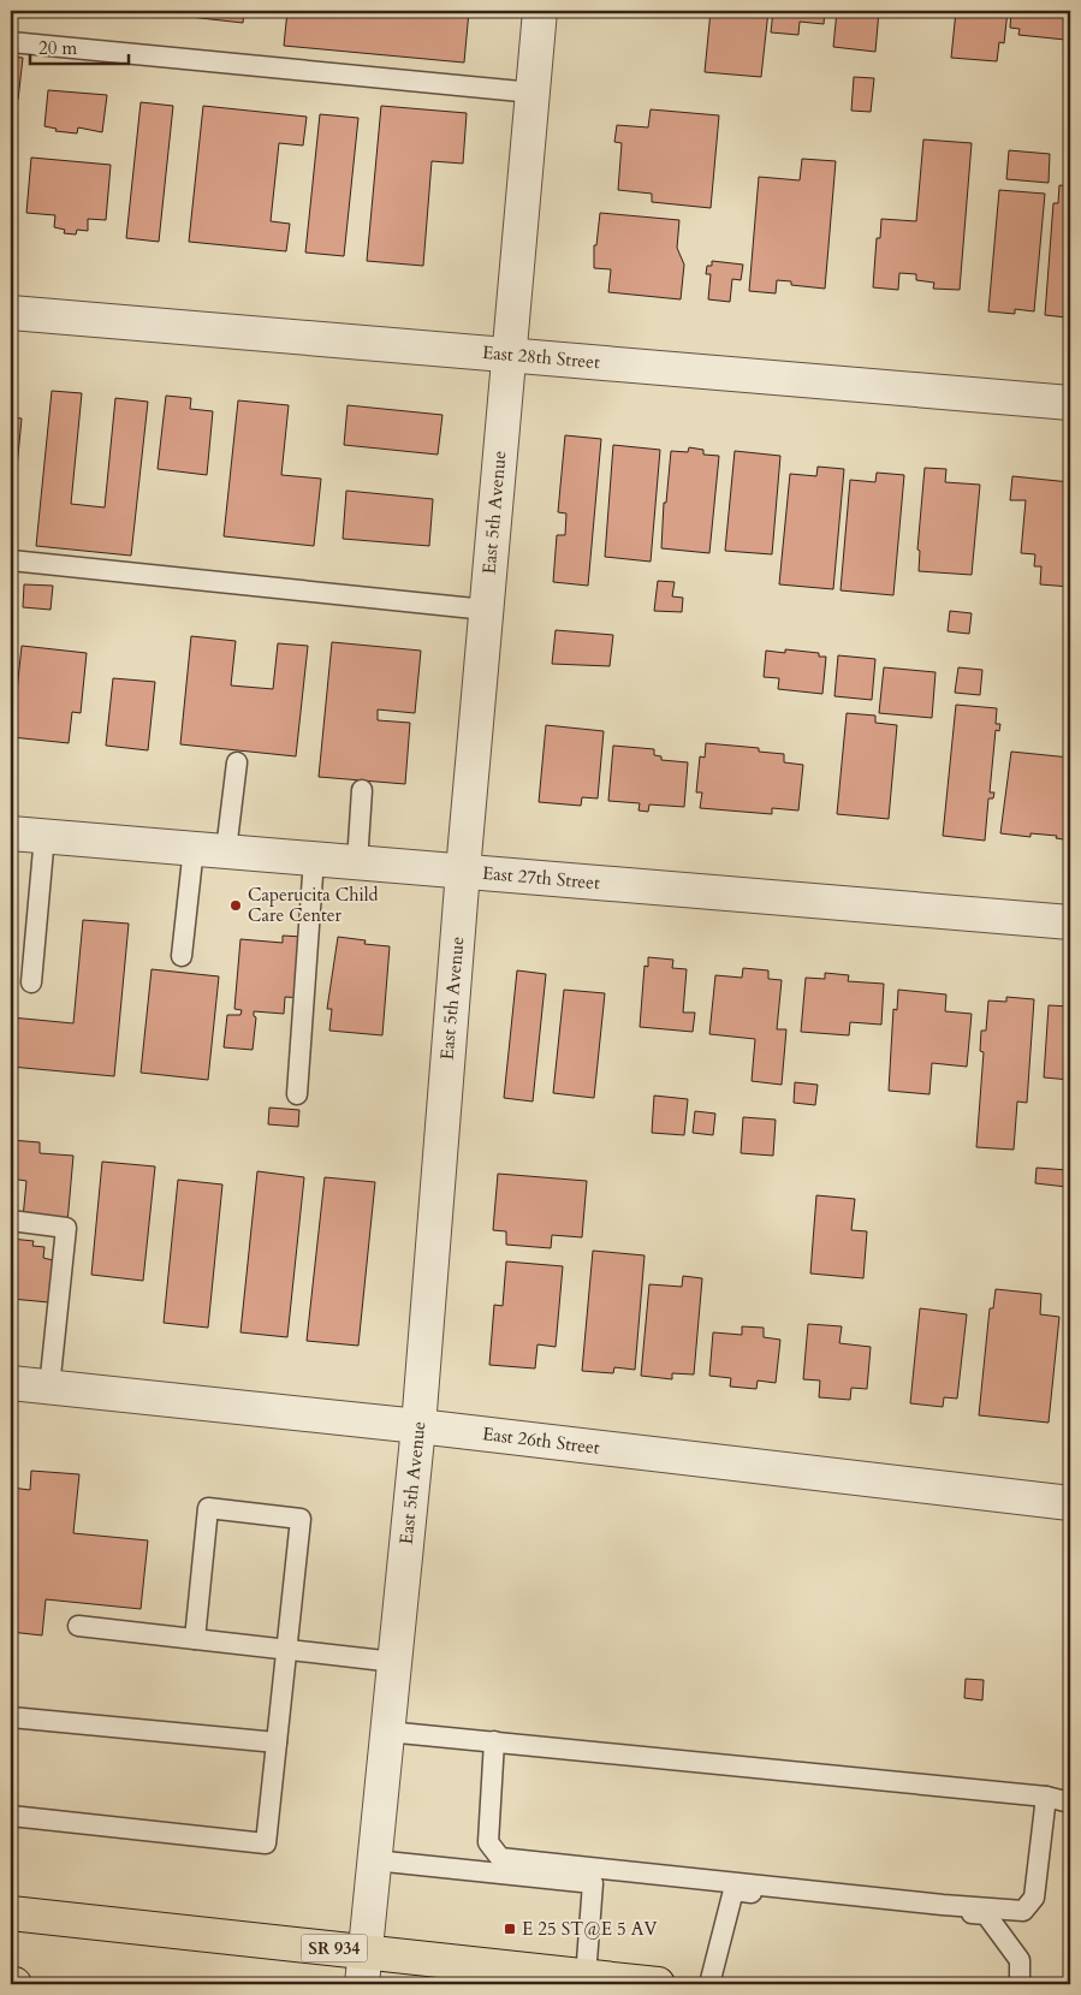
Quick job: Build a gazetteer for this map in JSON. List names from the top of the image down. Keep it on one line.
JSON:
{"streets":{"main road":["SR 934"],"street":["East 28th Street","East 5th Avenue","East 27th Street","East 26th Street"]},"crossings":[["East 28th Street","East 5th Avenue"],["East 5th Avenue","East 27th Street"],["East 5th Avenue","East 26th Street"],["East 5th Avenue","SR 934"]],"places":{"other":["Caperucita Child Care Center"],"transit":["E 25 ST@E 5 AV"]},"scale_bar":"20 m"}
